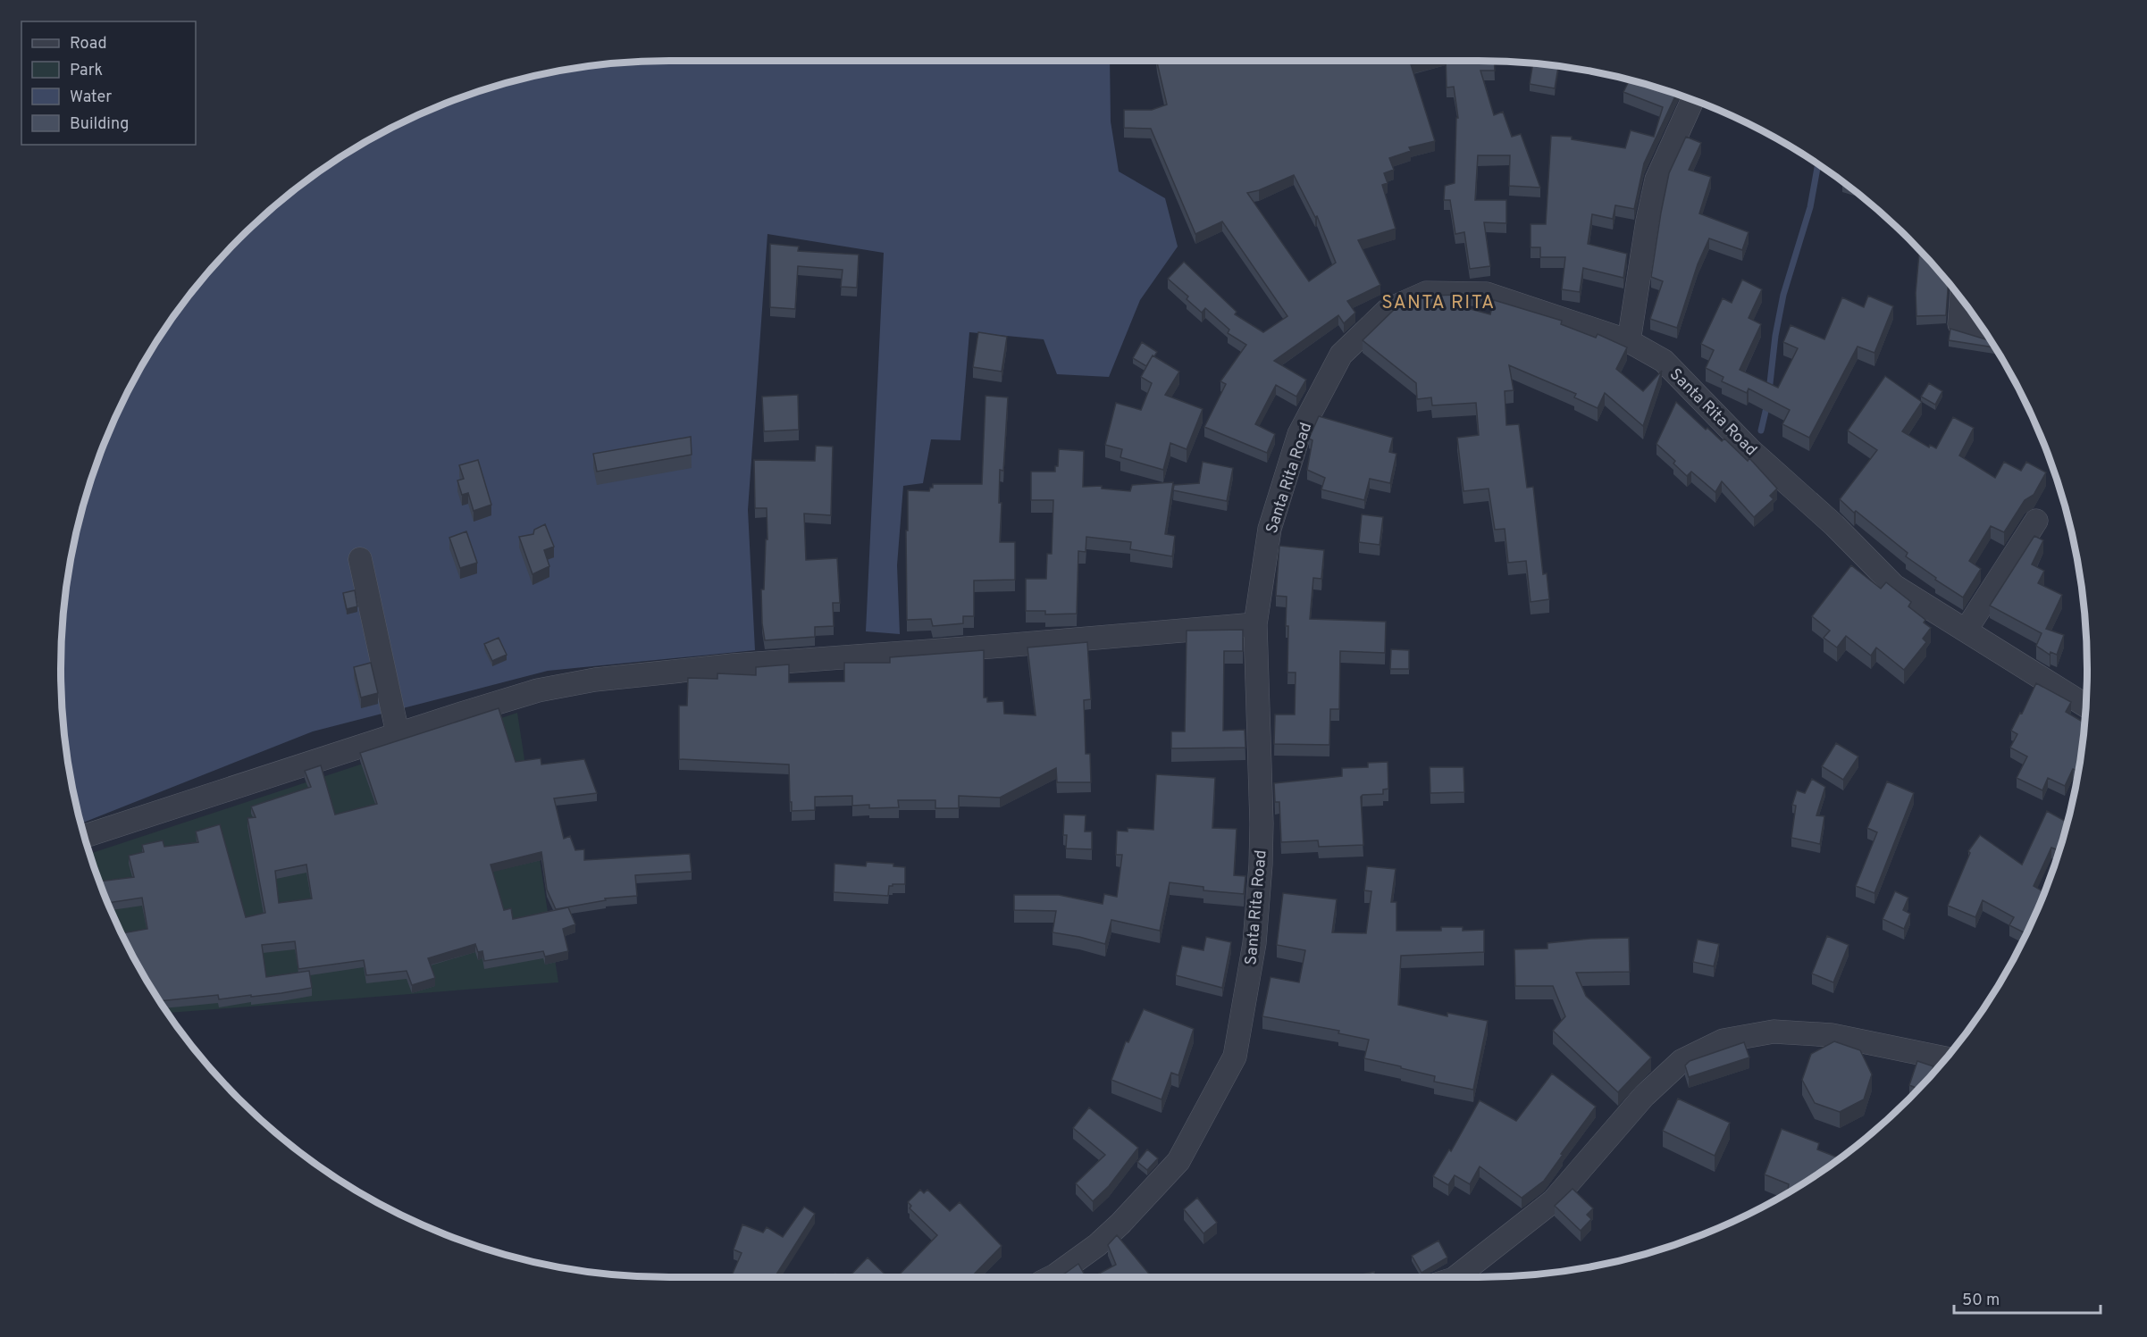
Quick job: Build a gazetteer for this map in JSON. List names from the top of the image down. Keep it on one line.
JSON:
{"streets":{"street":["Santa Rita Road"]},"districts":["SANTA RITA"],"legend":["Road","Park","Water","Building"],"scale_bar":"50 m"}
